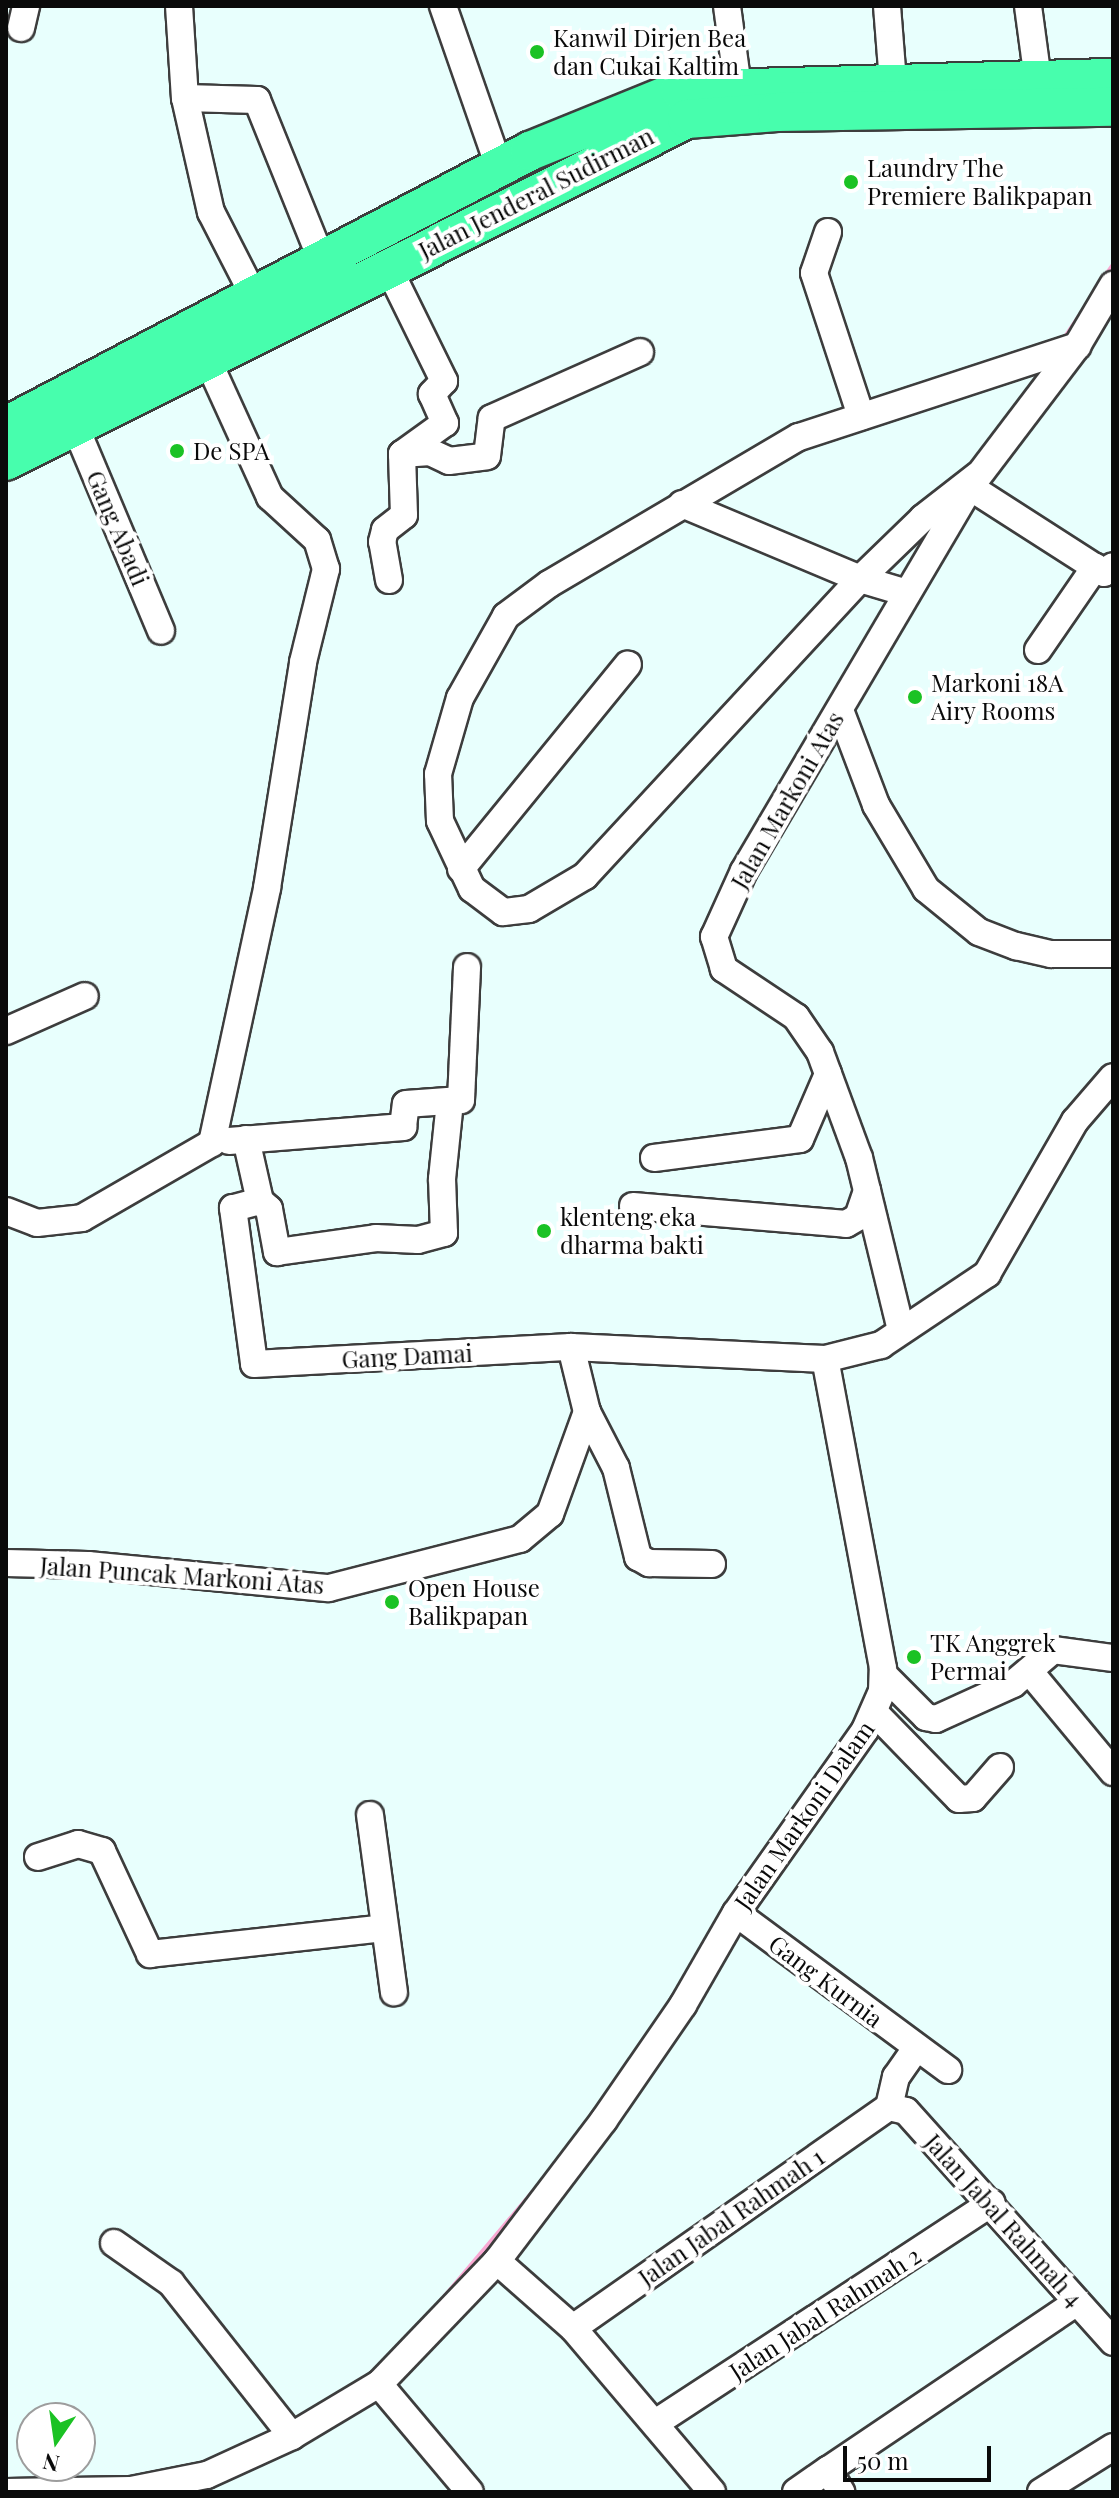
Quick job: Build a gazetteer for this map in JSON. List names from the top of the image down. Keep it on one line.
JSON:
{"streets":{"highway":["Jalan Jenderal Sudirman"],"street":["Gang Abadi","Jalan Markoni Atas","Gang Damai","Jalan Puncak Markoni Atas","Jalan Markoni Dalam","Gang Kurnia","Jalan Jabal Rahmah 1","Jalan Jabal Rahmah 4","Jalan Jabal Rahmah 2"]},"crossings":[["Jalan Jenderal Sudirman","Gang Abadi"],["Jalan Markoni Dalam","Gang Kurnia"],["Jalan Jabal Rahmah 1","Jalan Jabal Rahmah 4"],["Jalan Jabal Rahmah 4","Jalan Jabal Rahmah 2"]],"places":["Kanwil Dirjen Bea dan Cukai Kaltim","Laundry The Premiere Balikpapan","De SPA","Markoni 18A Airy Rooms","klenteng eka dharma bakti","Open House Balikpapan","TK Anggrek Permai"],"scale_bar":"50 m","north":"bottom"}
